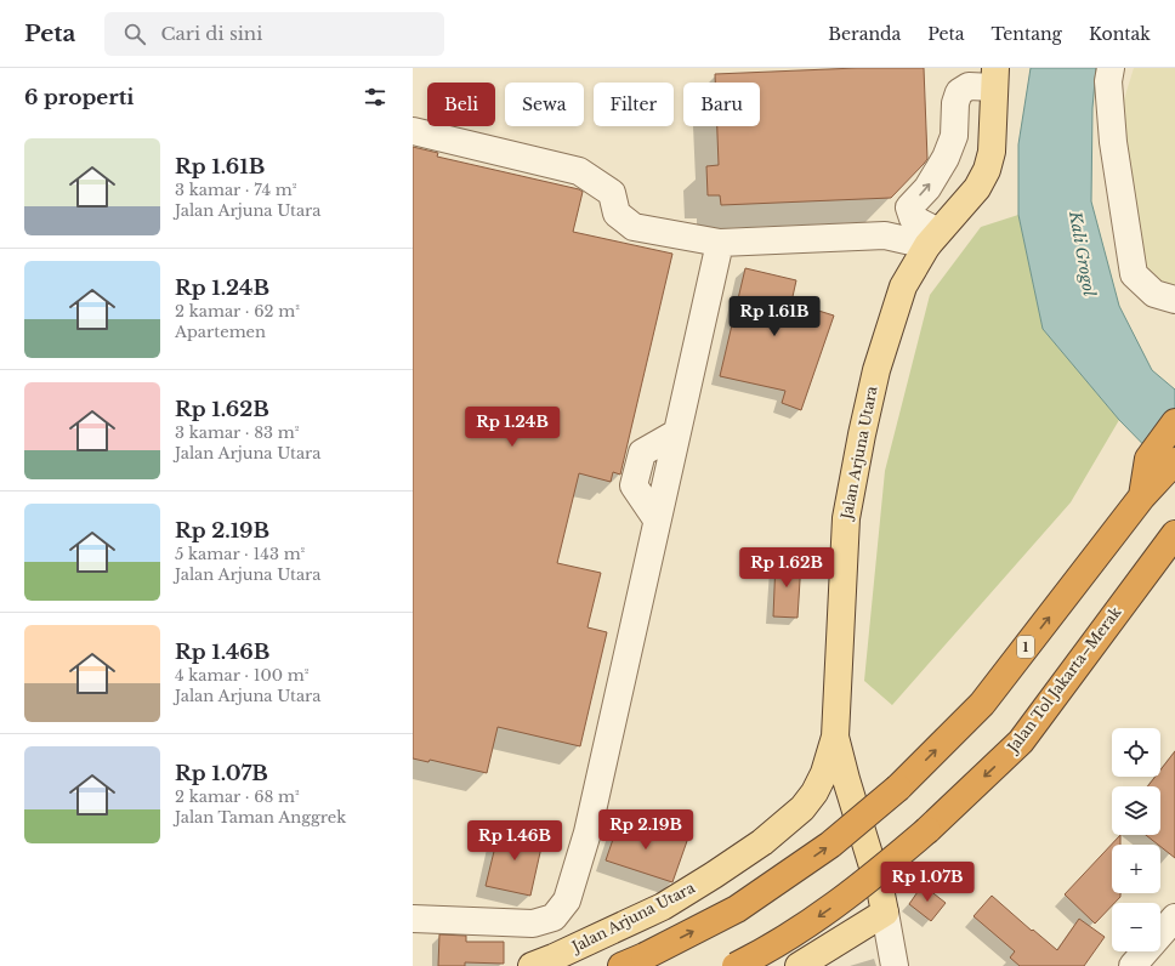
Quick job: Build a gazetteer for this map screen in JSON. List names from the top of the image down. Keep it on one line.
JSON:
{"streets":{"highway":["1","Jalan Tol Jakarta–Merak"],"main road":["Jalan Arjuna Utara"]},"water":["Kali Grogol"],"page":{"header":"Peta","search":"Cari di sini","nav":["Beranda","Peta","Tentang","Kontak"],"heading":"6 properti","chip":["Beli","Sewa","Filter","Baru"],"list":[{"name":"Rp 1.61B","note":"3 kamar · 74 m² · Jalan Arjuna Utara"},{"name":"Rp 1.24B","note":"2 kamar · 62 m² · Apartemen"},{"name":"Rp 1.62B","note":"3 kamar · 83 m² · Jalan Arjuna Utara"},{"name":"Rp 2.19B","note":"5 kamar · 143 m² · Jalan Arjuna Utara"},{"name":"Rp 1.46B","note":"4 kamar · 100 m² · Jalan Arjuna Utara"},{"name":"Rp 1.07B","note":"2 kamar · 68 m² · Jalan Taman Anggrek"}],"price":["Rp 1.61B","Rp 1.24B","Rp 1.62B","Rp 2.19B","Rp 1.46B","Rp 1.07B"],"map_buttons":["+","−"]}}
